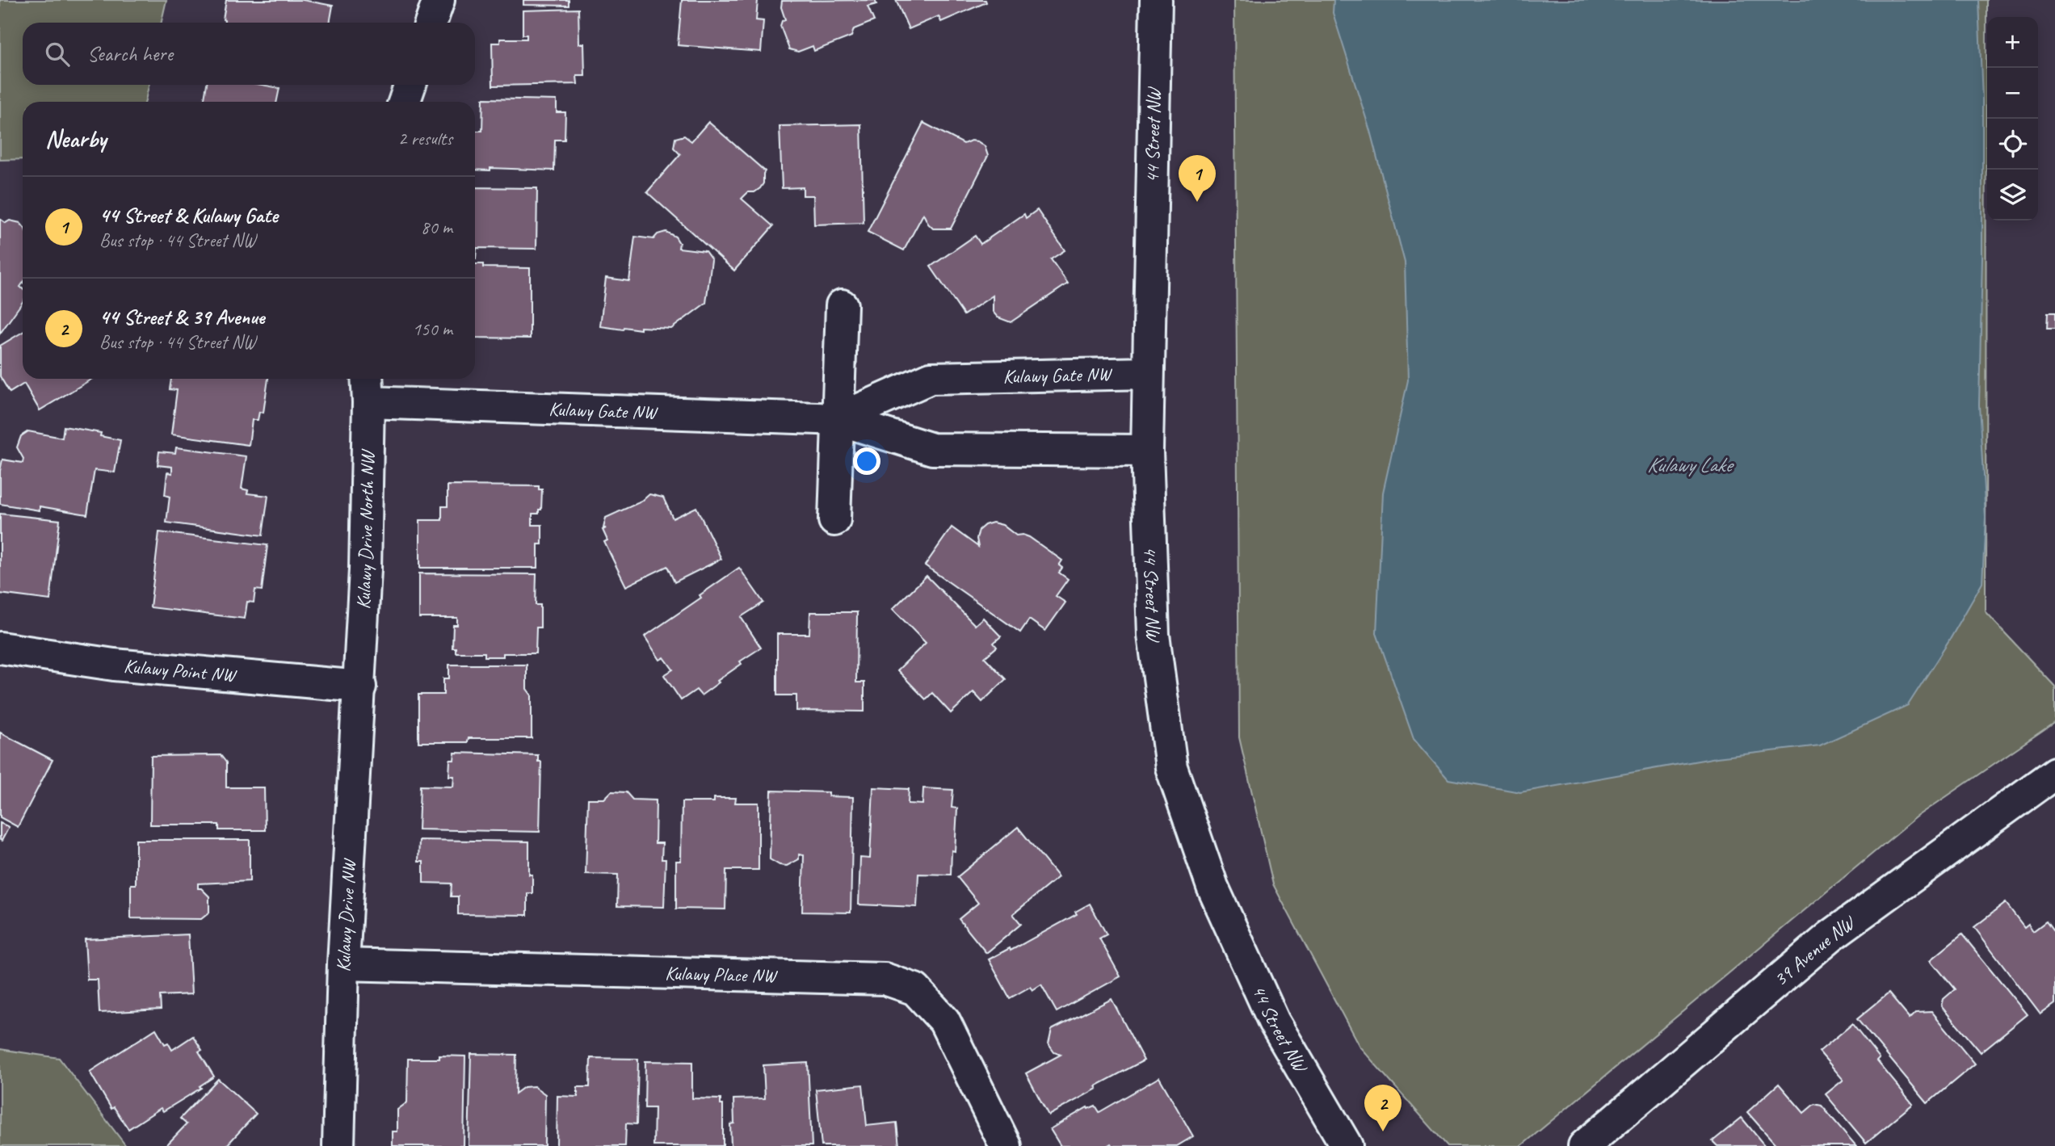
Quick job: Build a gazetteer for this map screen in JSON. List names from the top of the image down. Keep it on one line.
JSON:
{"streets":{"street":["44 Street NW","Kulawy Gate NW","Kulawy Drive North NW","Kulawy Point NW","Kulawy Drive NW","39 Avenue NW","Kulawy Place NW"]},"crossings":[["44 Street NW","Kulawy Gate NW"],["Kulawy Gate NW","Kulawy Drive North NW"],["Kulawy Drive North NW","Kulawy Point NW"],["Kulawy Drive North NW","Kulawy Drive NW"],["Kulawy Point NW","Kulawy Drive NW"],["Kulawy Drive NW","Kulawy Place NW"]],"water":["Kulawy Lake"],"page":{"map_buttons":["+","−"],"search":"Search here","heading":["Nearby","2 results"],"pins":["1","2"],"list":[{"mark":"1","name":"44 Street & Kulawy Gate","note":"Bus stop · 44 Street NW","value":"80 m"},{"mark":"2","name":"44 Street & 39 Avenue","note":"Bus stop · 44 Street NW","value":"150 m"}]}}
